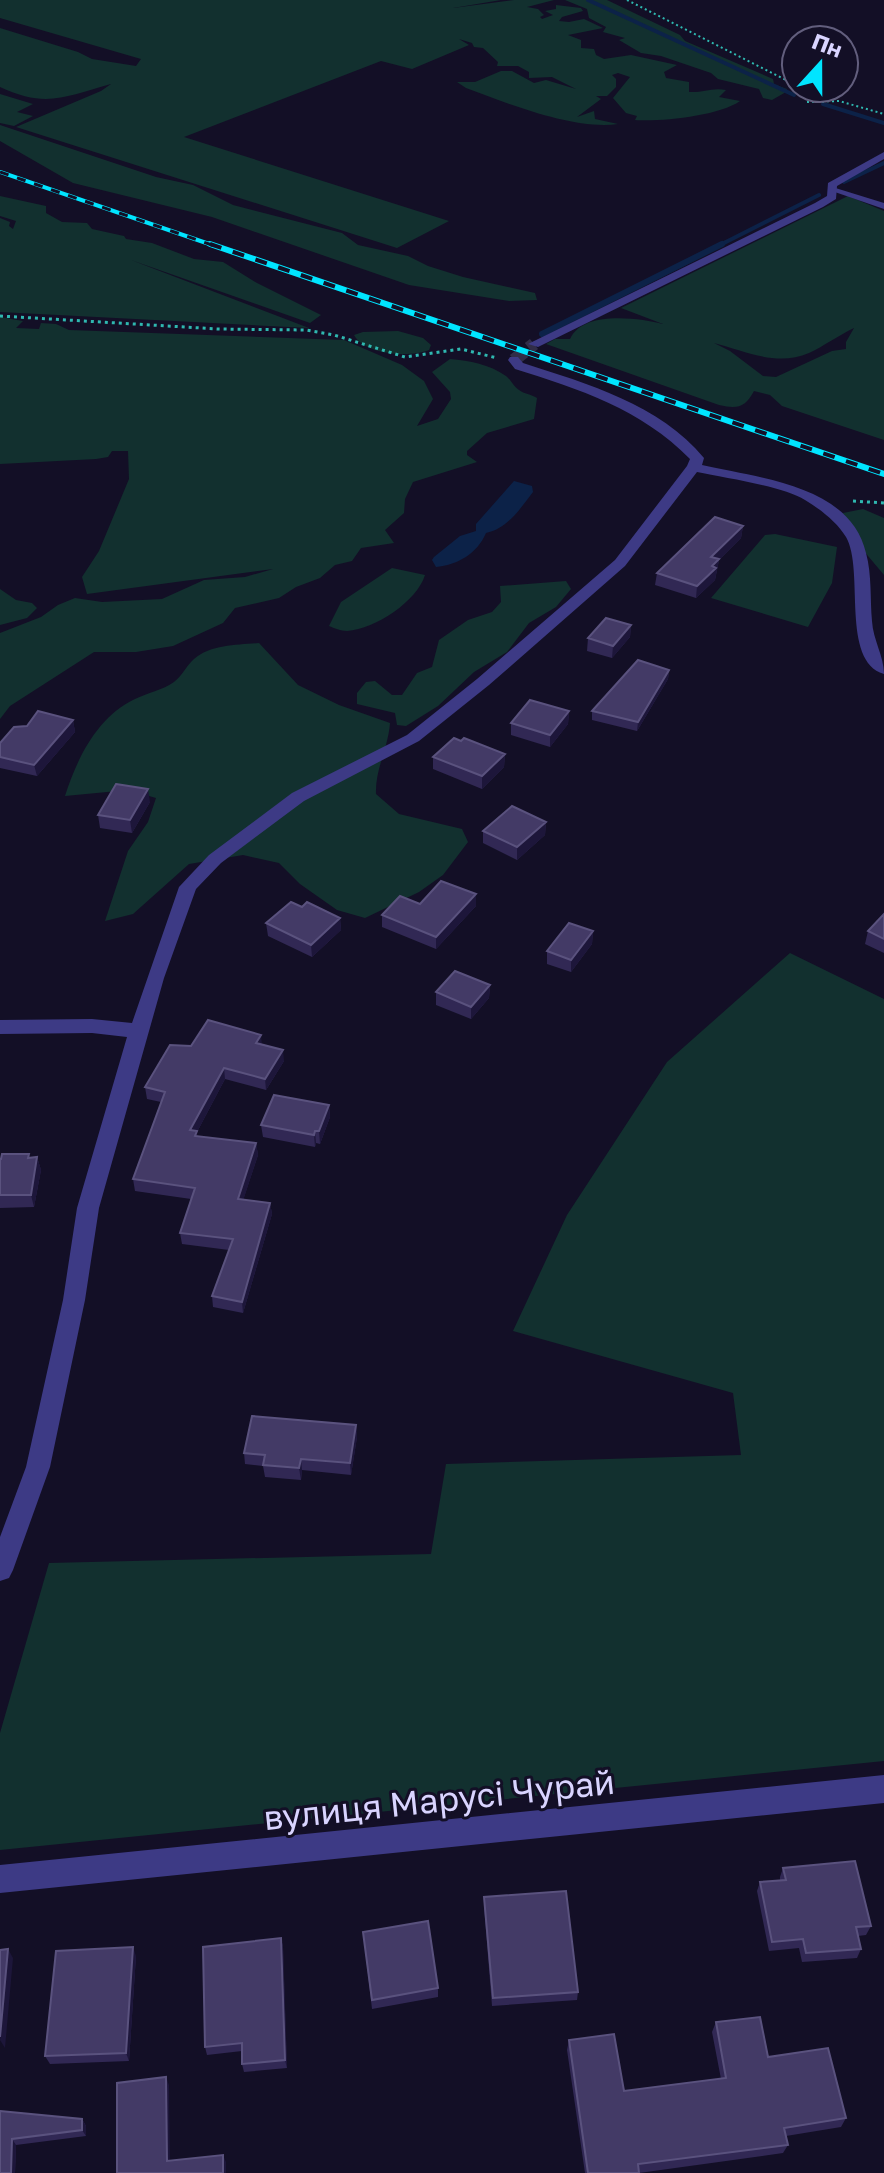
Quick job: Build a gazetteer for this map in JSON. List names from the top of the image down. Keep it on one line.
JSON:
{"streets":{"street":["вулиця Марусі Чурай"]},"north":"top"}
